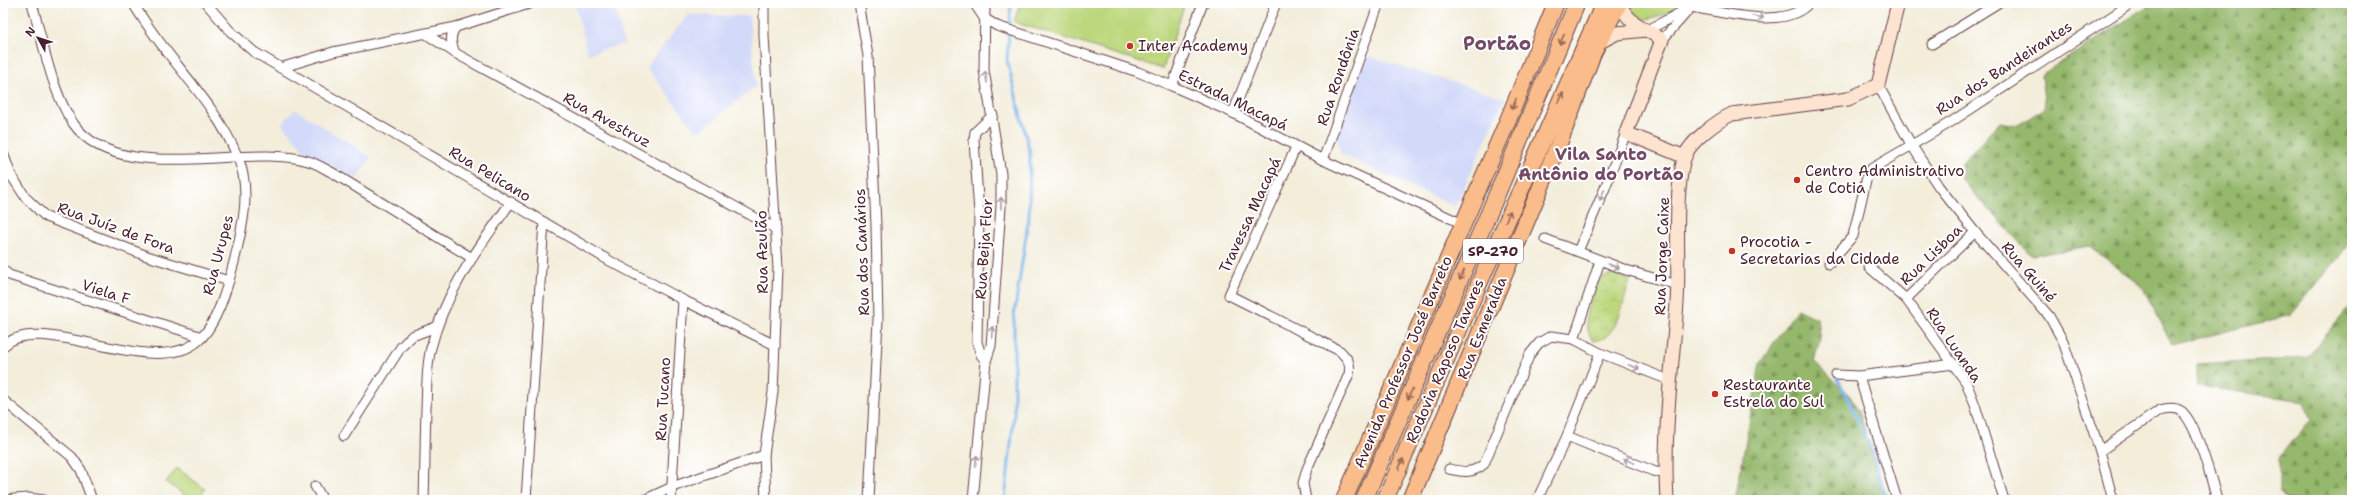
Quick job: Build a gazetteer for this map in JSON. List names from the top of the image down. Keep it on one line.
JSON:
{"streets":{"highway":["SP-270","Rua Esmeralda","Rodovia Raposo Tavares","Avenida Professor José Barreto"],"main road":["Rua Jorge Caixe"],"street":["Rua dos Bandeirantes","Rua Rondônia","Estrada Macapá","Rua Avestruz","Rua Pelicano","Travessa Macapá","Rua Juíz de Fora","Rua Beija Flor","Rua Azulão","Rua dos Canários","Rua Urupes","Rua Lisboa","Rua Guiné","Viela F","Rua Luanda","Rua Tucano"]},"crossings":[["Rua dos Bandeirantes","Rua Guiné"],["Rua Rondônia","Estrada Macapá"],["Estrada Macapá","Travessa Macapá"],["Estrada Macapá","Rua Beija Flor"],["Estrada Macapá","Avenida Professor José Barreto"],["Rua Avestruz","Rua Azulão"],["Rua Pelicano","Rua Azulão"],["Rua Pelicano","Rua Tucano"],["Rua Juíz de Fora","Rua Urupes"],["Rua Urupes","Viela F"],["Rua Lisboa","Rua Guiné"],["Rua Lisboa","Rua Luanda"]],"one_way":["Avenida Professor José Barreto"],"districts":["Portão","Vila Santo Antônio do Portão"],"places":["Inter Academy","Centro Administrativo de Cotia","Procotia - Secretarias da Cidade","Restaurante Estrela do Sul"],"north":"top left"}
